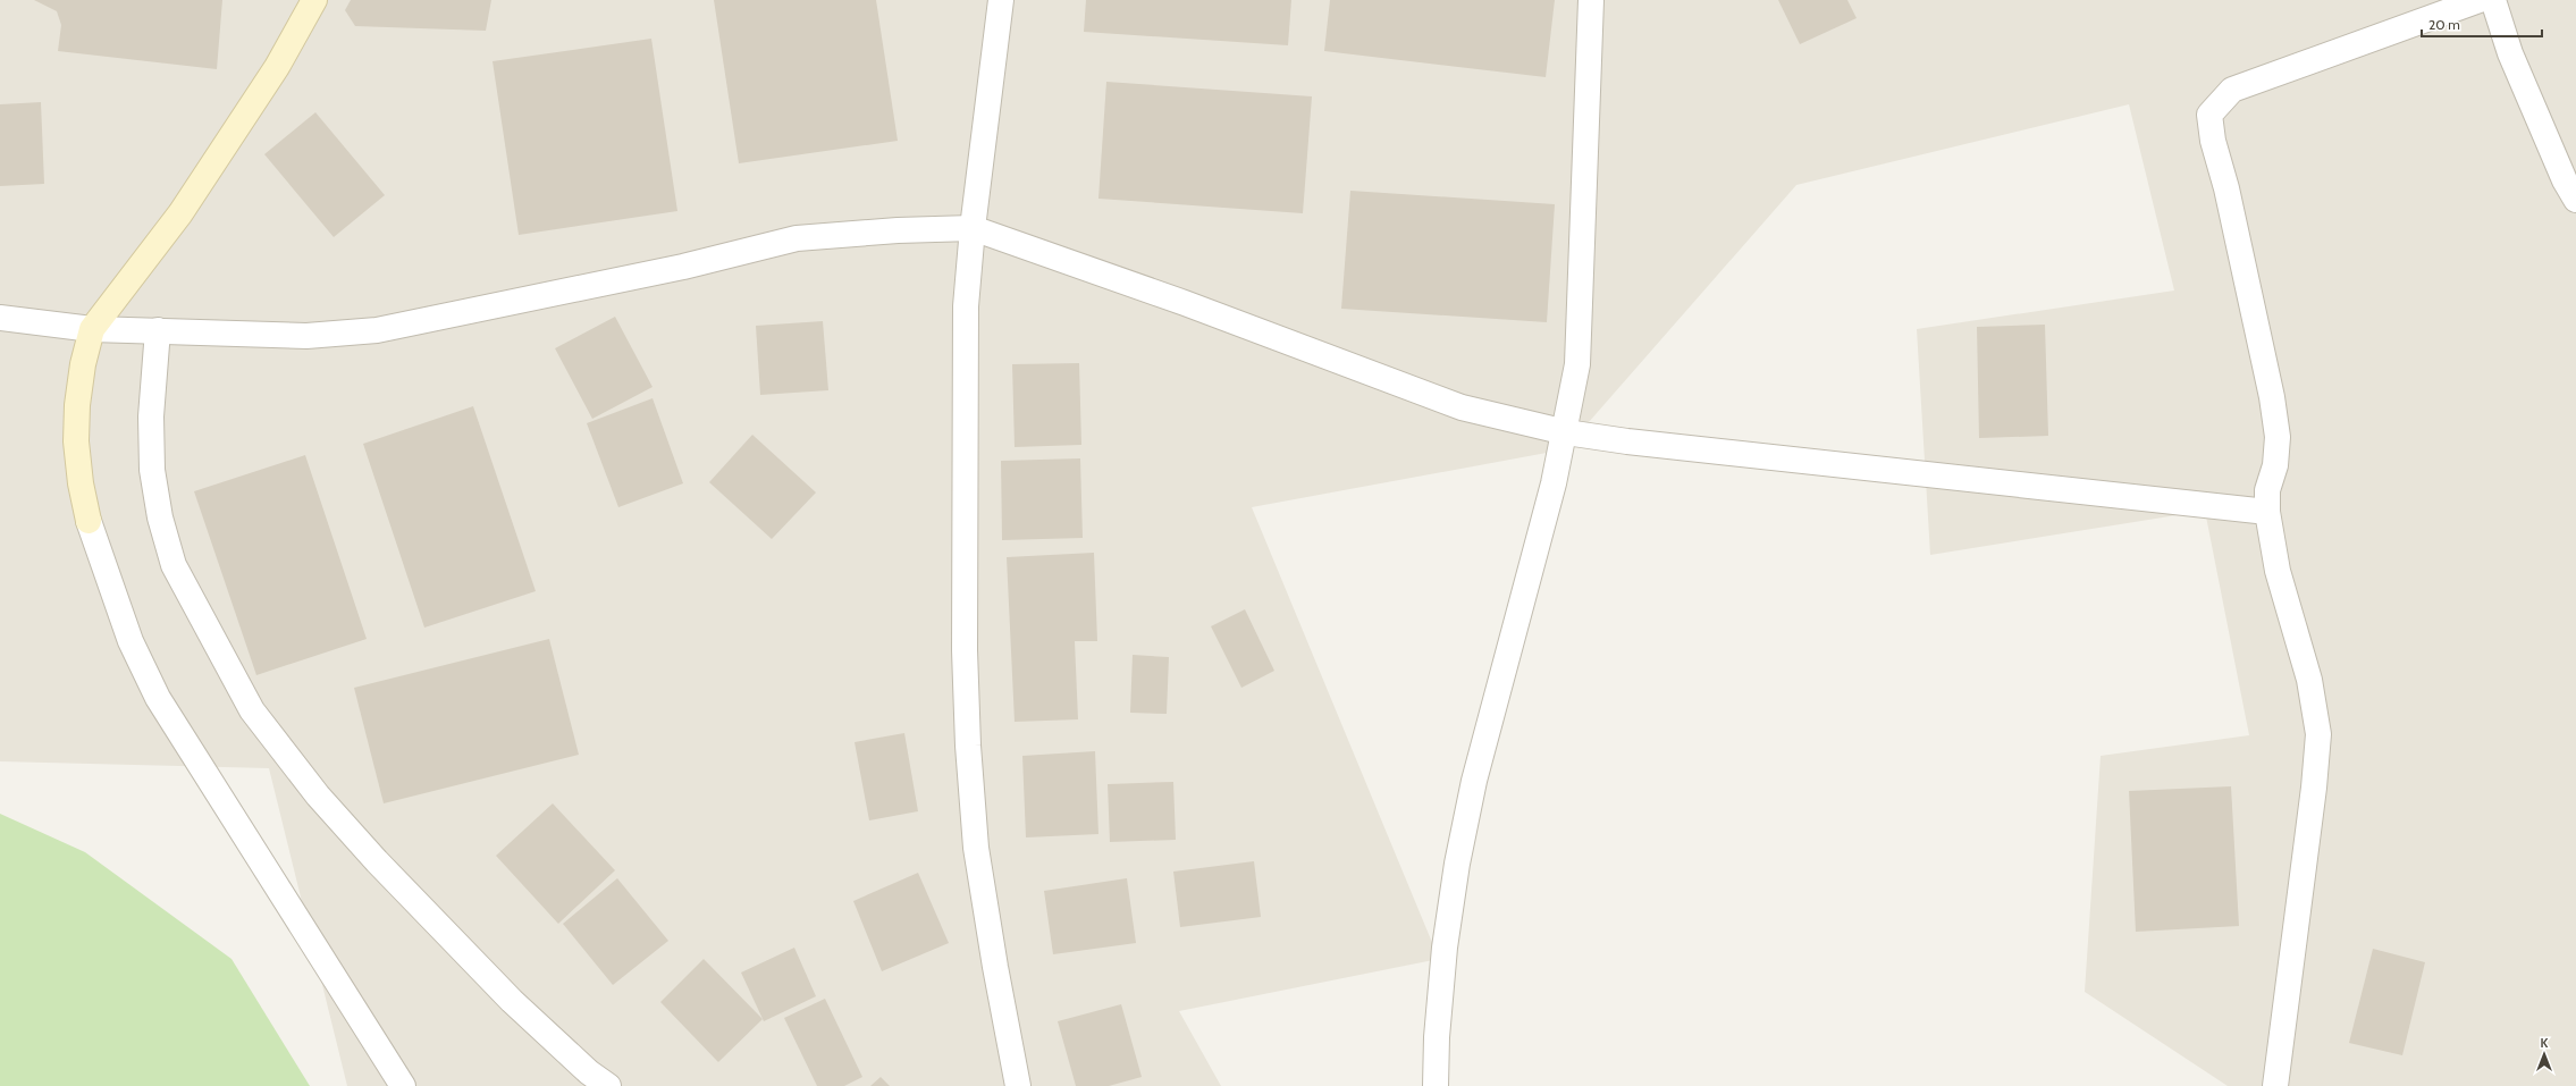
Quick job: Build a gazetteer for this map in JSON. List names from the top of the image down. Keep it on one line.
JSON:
{"scale_bar":"20 m","north":"top"}
